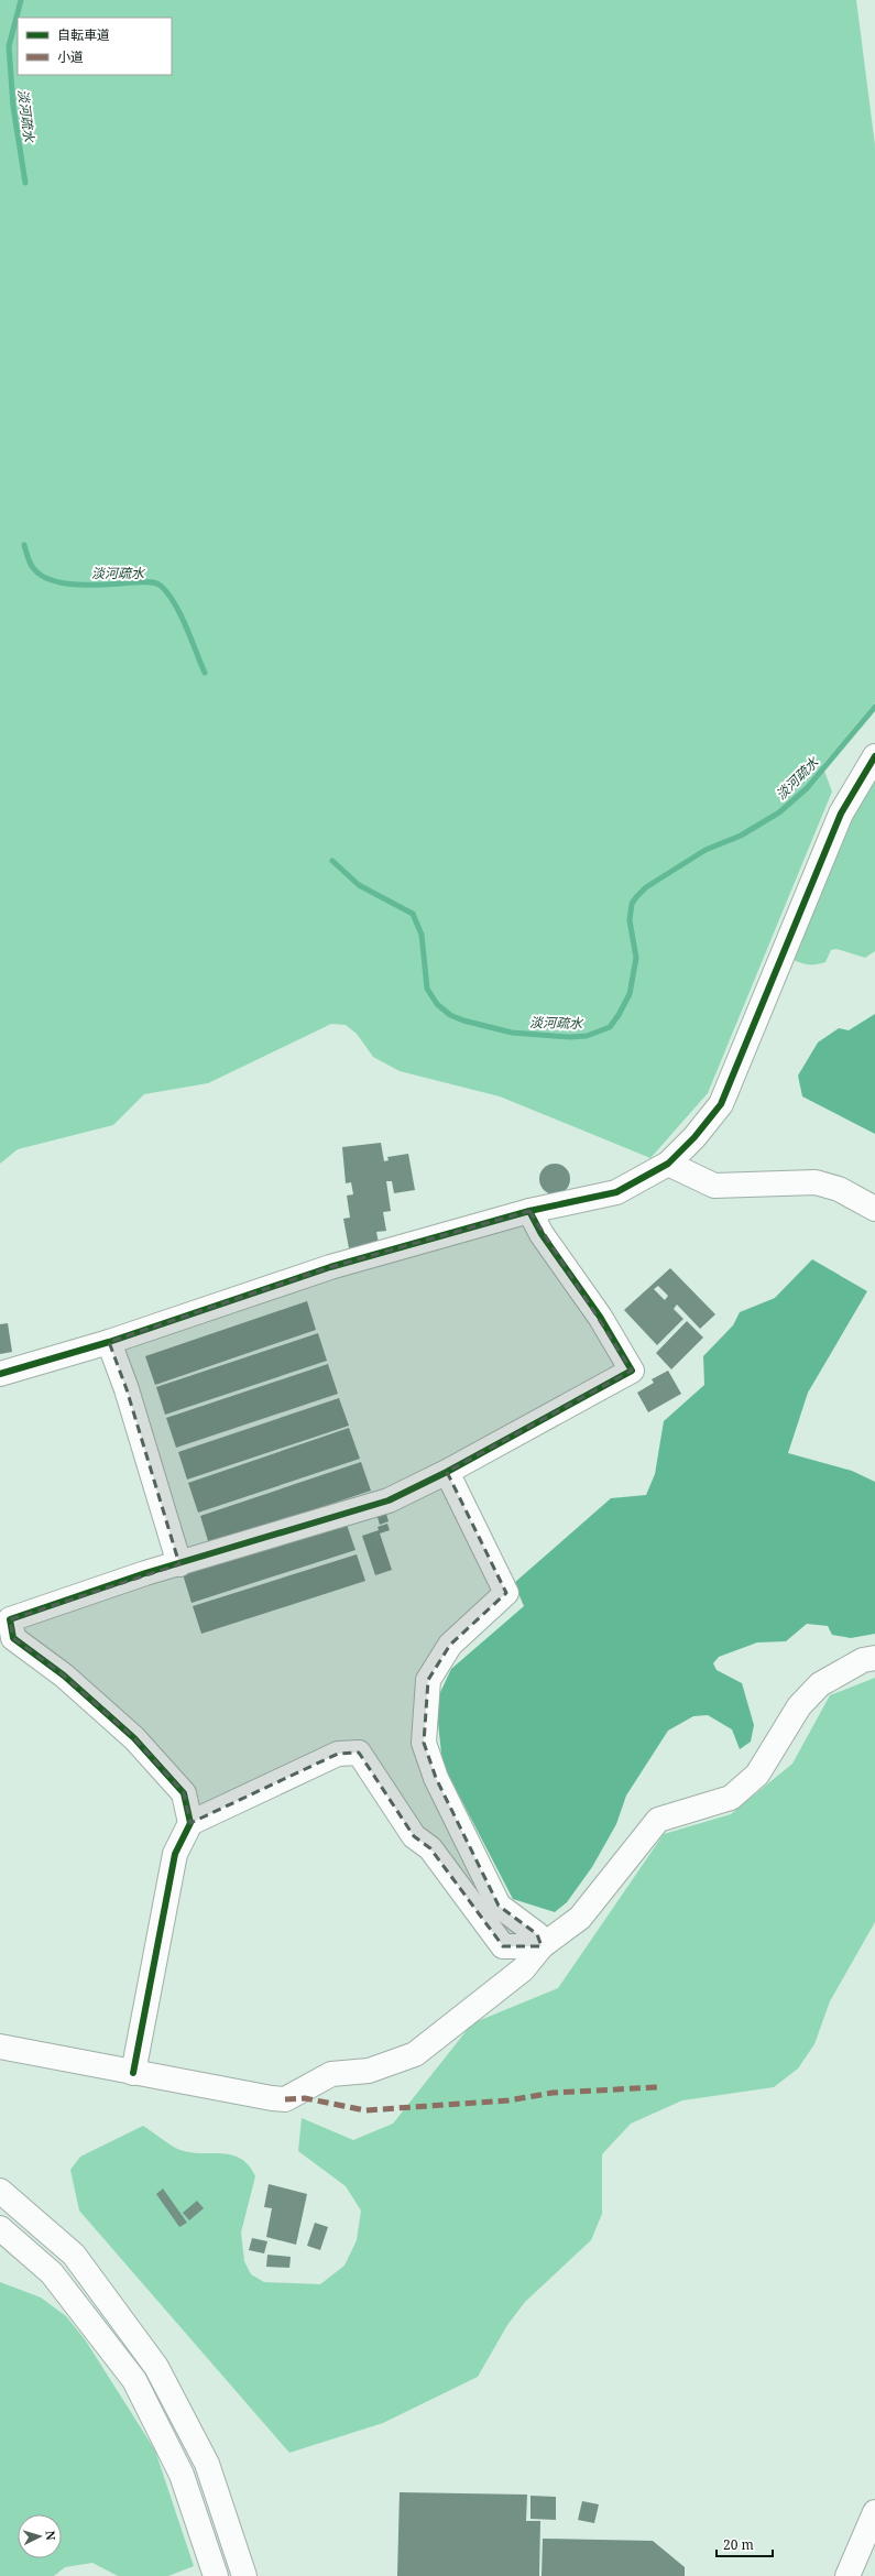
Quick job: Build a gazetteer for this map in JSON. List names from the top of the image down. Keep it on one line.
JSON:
{"water":["淡河疏水"],"legend":["自転車道","小道"],"scale_bar":"20 m","north":"right"}
